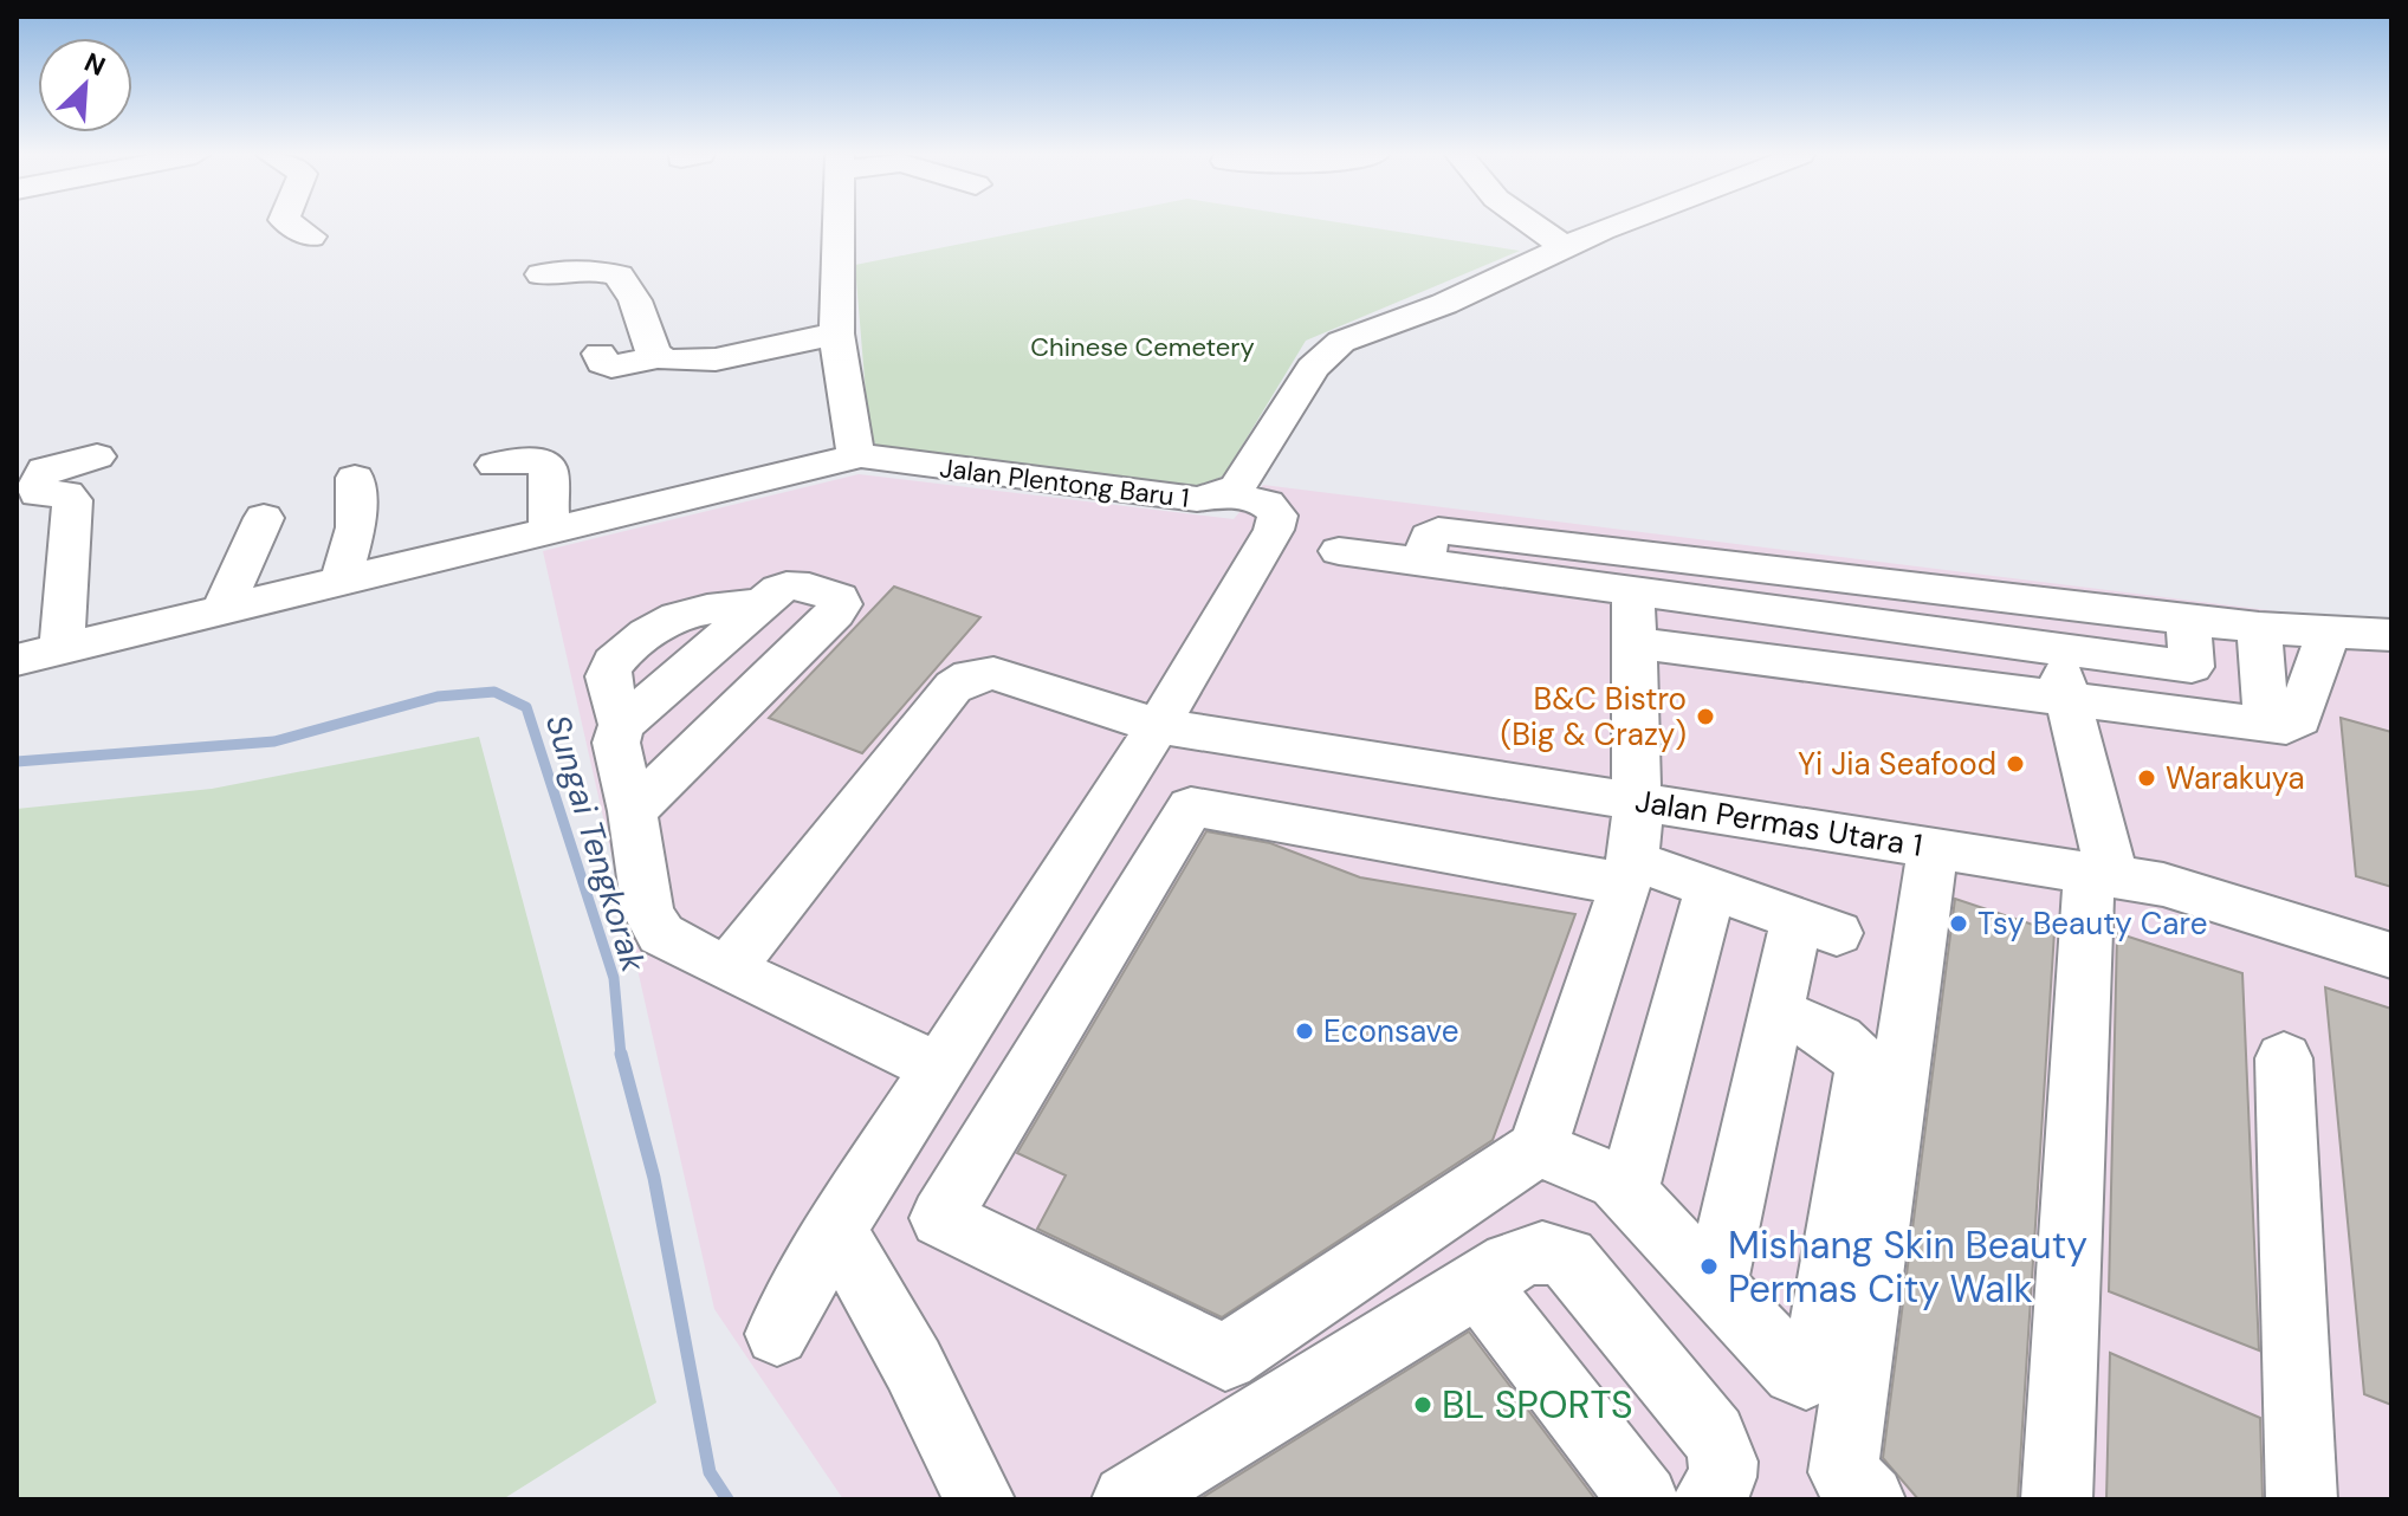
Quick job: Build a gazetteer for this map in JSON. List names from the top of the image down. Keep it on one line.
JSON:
{"streets":{"street":["Jalan Plentong Baru 1","Jalan Permas Utara 1"]},"water":["Sungai Tengkorak"],"parks":["Chinese Cemetery"],"places":["B&C Bistro (Big & Crazy)","Yi Jia Seafood","Warakuya","Tsy Beauty Care","Econsave","Mishang Skin Beauty Permas City Walk","BL SPORTS"],"north":"top right"}
